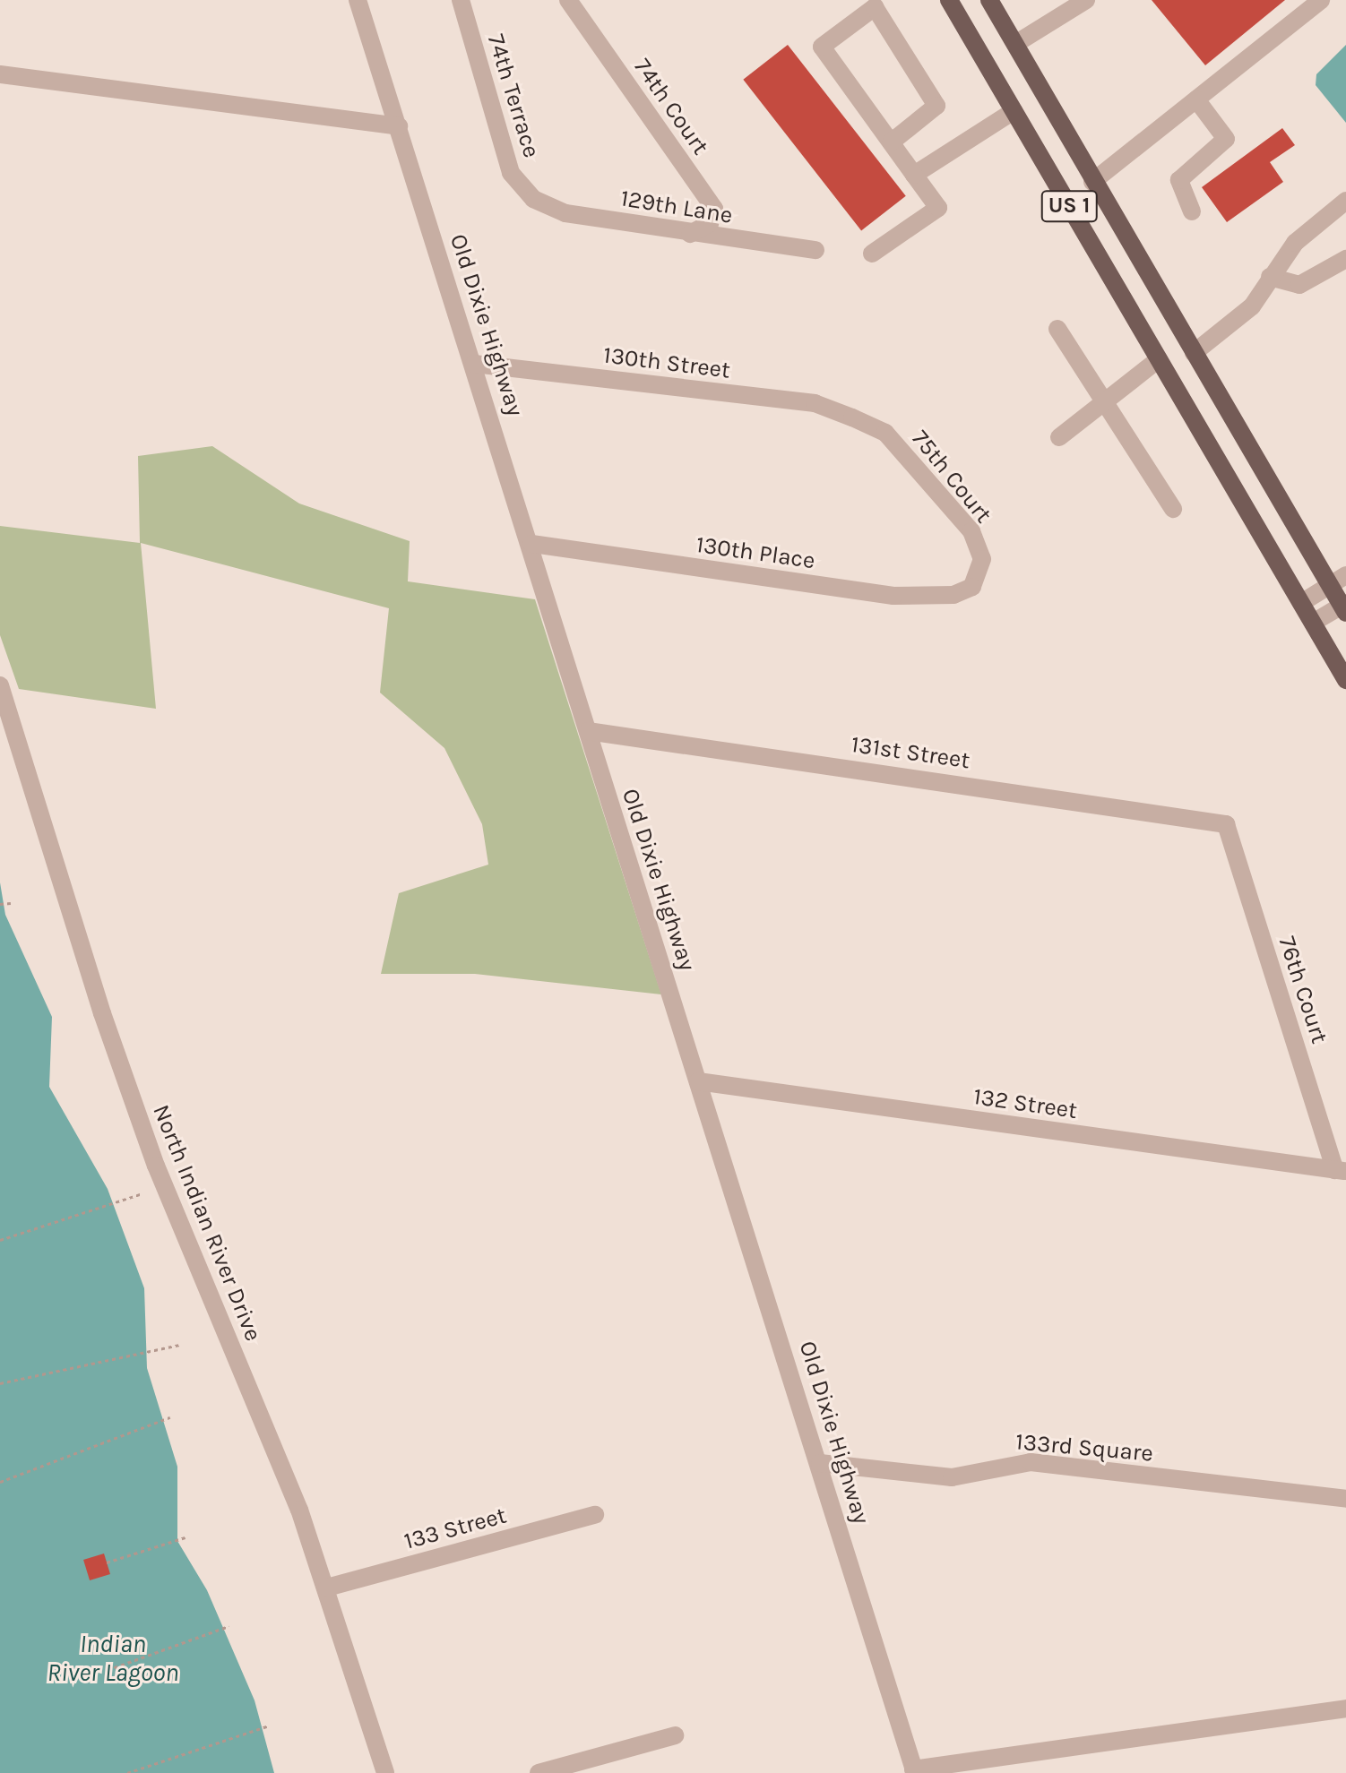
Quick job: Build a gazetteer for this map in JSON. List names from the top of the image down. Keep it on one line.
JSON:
{"streets":{"main road":["US 1"],"street":["74th Terrace","74th Court","129th Lane","Old Dixie Highway","130th Street","75th Court","130th Place","131st Street","76th Court","132 Street","North Indian River Drive","133rd Square","133 Street"]},"crossings":[["74th Terrace","129th Lane"],["74th Court","129th Lane"],["Old Dixie Highway","130th Street"],["Old Dixie Highway","130th Place"],["Old Dixie Highway","131st Street"],["Old Dixie Highway","132 Street"],["Old Dixie Highway","133rd Square"],["130th Street","75th Court"],["75th Court","130th Place"],["131st Street","76th Court"],["76th Court","132 Street"],["North Indian River Drive","133 Street"]],"water":["Indian River Lagoon"]}
